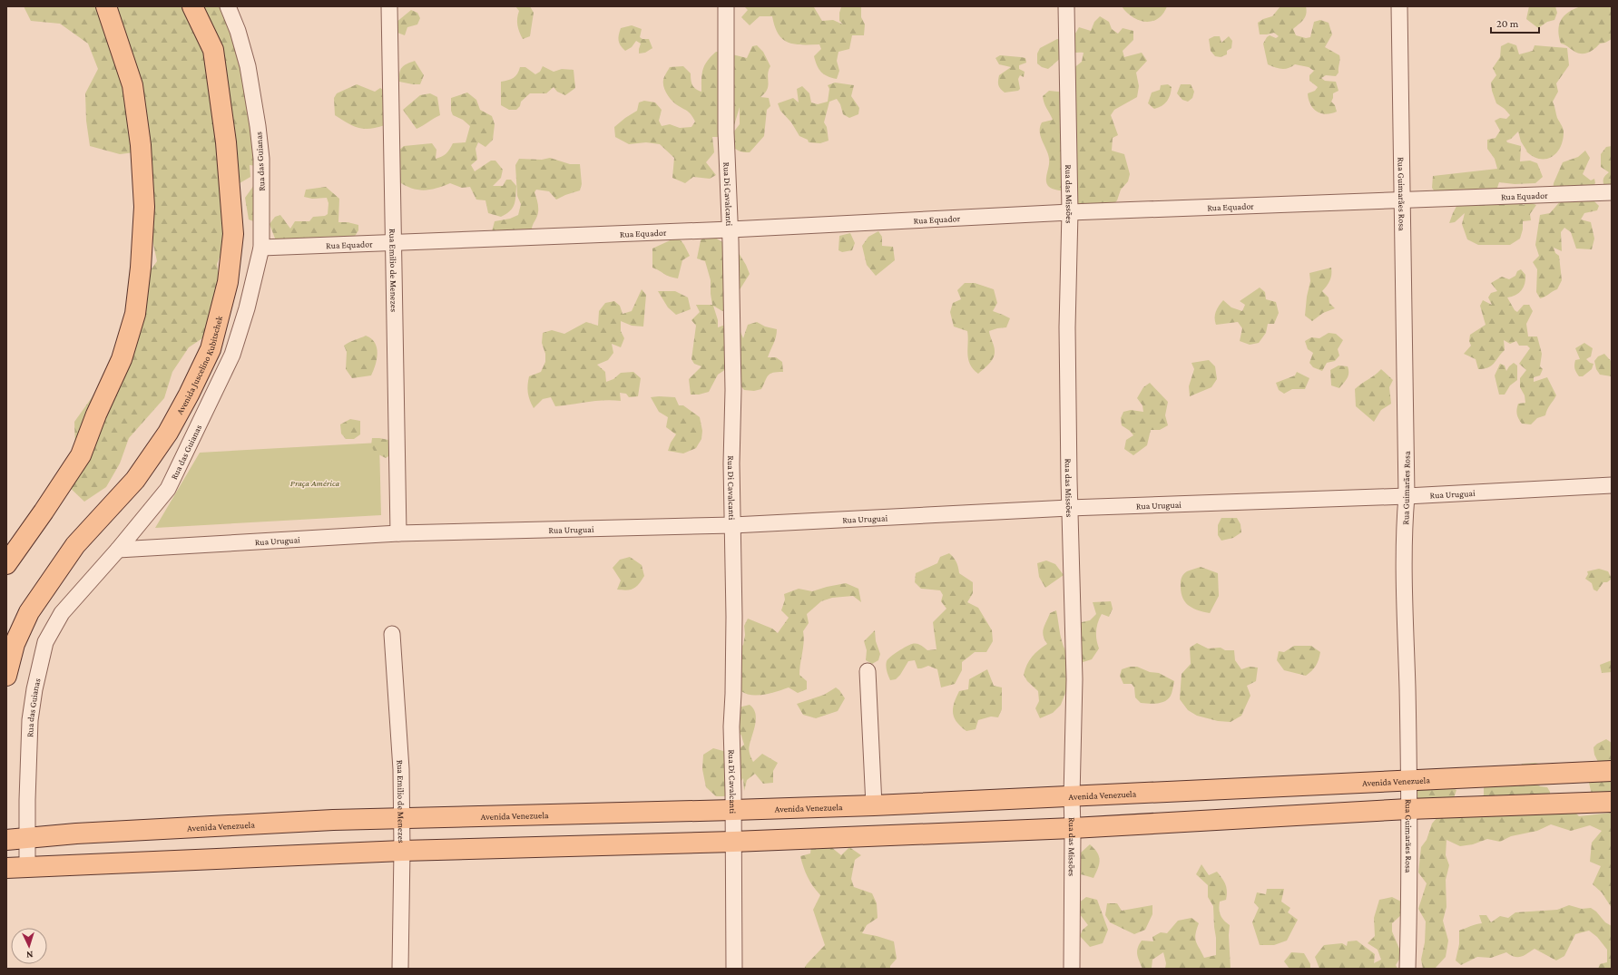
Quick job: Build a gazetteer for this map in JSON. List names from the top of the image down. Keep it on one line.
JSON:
{"streets":{"main road":["Avenida Juscelino Kubitschek","Avenida Venezuela"],"street":["Rua das Guianas","Rua Di Cavalcanti","Rua das Missões","Rua Guimarães Rosa","Rua Equador","Rua Emilio de Menezes","Rua Uruguai"]},"crossings":[["Rua das Guianas","Rua Equador"],["Rua das Guianas","Rua Uruguai"],["Rua das Guianas","Avenida Venezuela"],["Rua Di Cavalcanti","Rua Equador"],["Rua Di Cavalcanti","Rua Uruguai"],["Rua Di Cavalcanti","Avenida Venezuela"],["Rua das Missões","Rua Equador"],["Rua das Missões","Rua Uruguai"],["Rua das Missões","Avenida Venezuela"],["Rua Guimarães Rosa","Rua Equador"],["Rua Guimarães Rosa","Rua Uruguai"],["Rua Guimarães Rosa","Avenida Venezuela"],["Rua Equador","Rua Emilio de Menezes"],["Rua Emilio de Menezes","Rua Uruguai"],["Rua Emilio de Menezes","Avenida Venezuela"]],"parks":["Praça América"],"scale_bar":"20 m","north":"bottom"}
